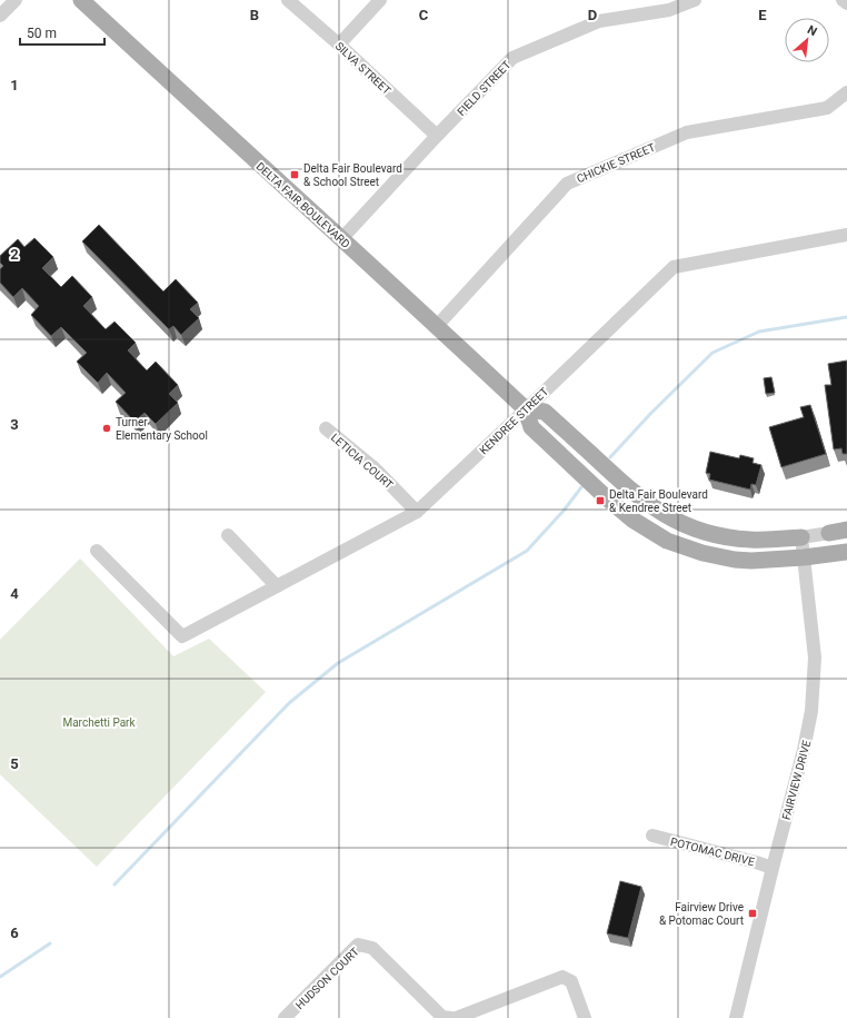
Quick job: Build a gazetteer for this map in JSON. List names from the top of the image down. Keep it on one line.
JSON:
{"streets":{"main road":["DELTA FAIR BOULEVARD"],"street":["SILVA STREET","FIELD STREET","CHICKIE STREET","KENDREE STREET","LETICIA COURT","FAIRVIEW DRIVE","POTOMAC DRIVE","HUDSON COURT"]},"crossings":[["SILVA STREET","FIELD STREET"],["FIELD STREET","DELTA FAIR BOULEVARD"],["CHICKIE STREET","DELTA FAIR BOULEVARD"],["DELTA FAIR BOULEVARD","KENDREE STREET"],["DELTA FAIR BOULEVARD","FAIRVIEW DRIVE"],["KENDREE STREET","LETICIA COURT"],["FAIRVIEW DRIVE","POTOMAC DRIVE"]],"parks":["Marchetti Park"],"places":{"transit":["Delta Fair Boulevard & School Street","Delta Fair Boulevard & Kendree Street","Fairview Drive & Potomac Court"],"other":["Turner Elementary School"]},"scale_bar":"50 m","north":"top right","grid":{"columns":["B","C","D","E"],"rows":["1","2","3","4","5","6"]}}
